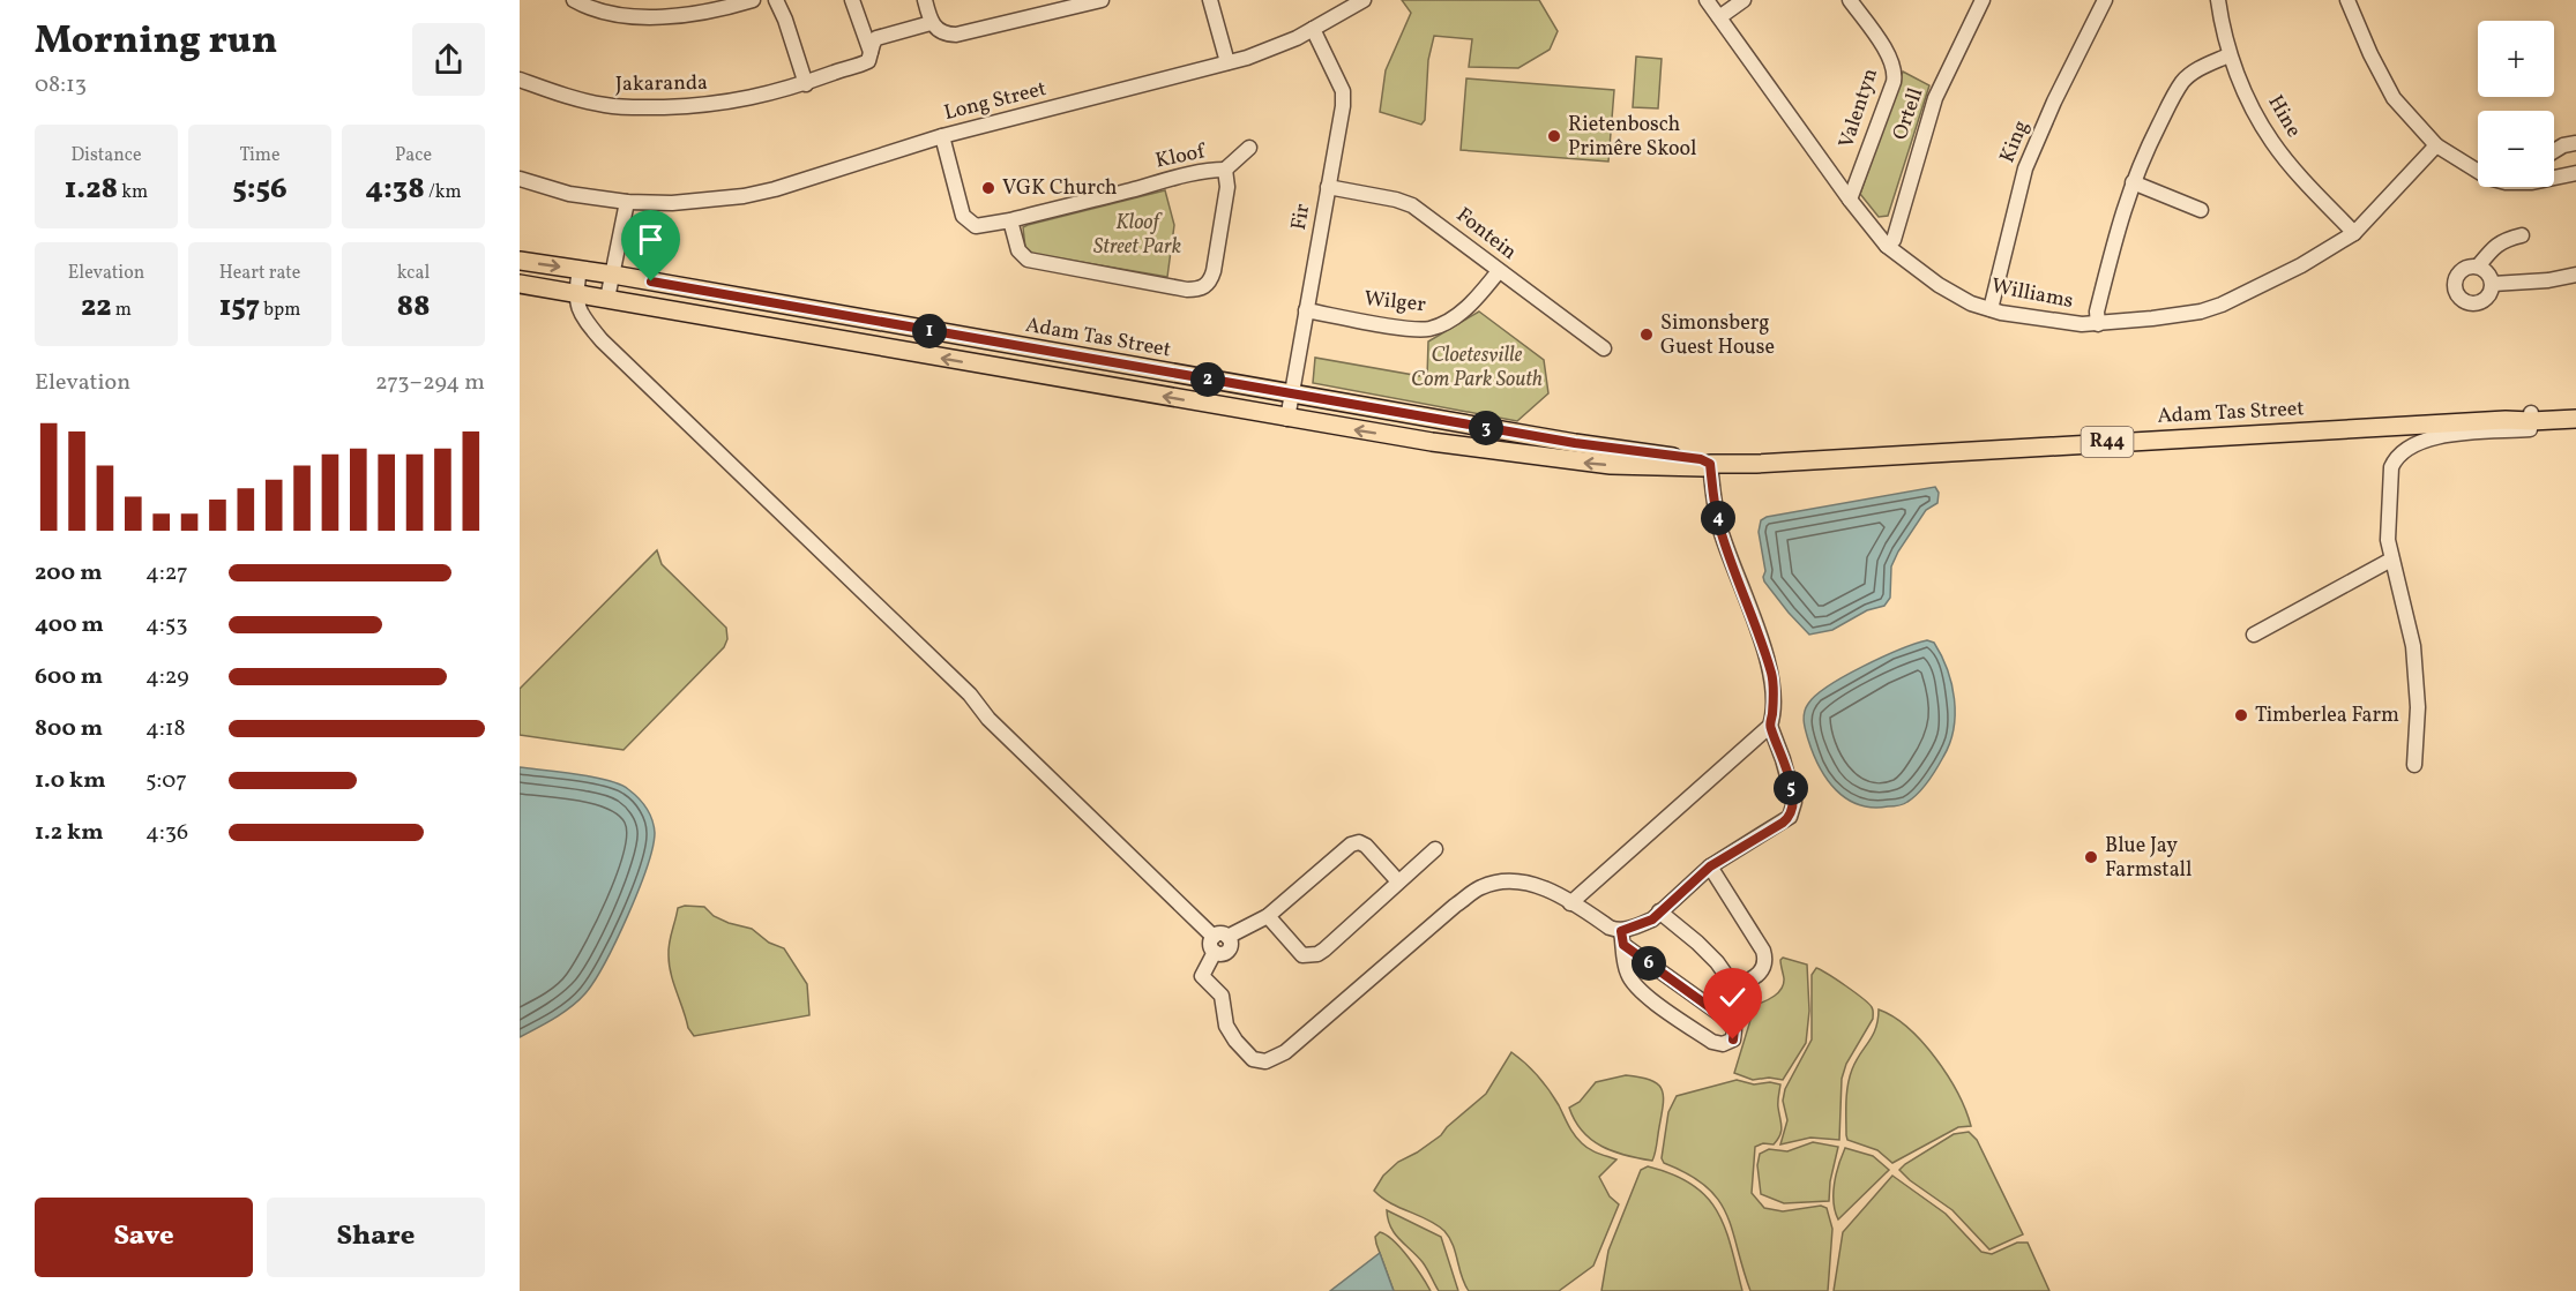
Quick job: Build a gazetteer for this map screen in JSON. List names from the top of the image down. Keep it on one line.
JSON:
{"streets":{"main road":["Adam Tas Street","R44"],"street":["Jakaranda","Long Street","Valentyn","Ortell","Hine","King","Kloof","Fir","Fontein","Williams","Wilger"]},"crossings":[["Long Street","Kloof"],["Long Street","Fir"],["Valentyn","Williams"],["Ortell","Williams"],["Hine","Williams"],["King","Williams"],["Fir","Fontein"],["Fir","Wilger"],["Fir","Adam Tas Street"],["Fontein","Wilger"]],"parks":["Kloof Street Park","Cloetesville Com Park South"],"places":["Rietenbosch Primêre Skool","VGK Church","Simonsberg Guest House","Timberlea Farm","Blue Jay Farmstall"],"page":{"heading":["Morning run","08:13"],"map_buttons":["+","−"],"stats":[["Distance","1.28 km"],["Time","5:56"],["Pace","4:38 /km"],["Elevation","22 m"],["Heart rate","157 bpm"],["kcal","88"]],"pins":["1","2","3","4","5","6"],"chart":["Elevation","273–294 m"],"list":[{"name":"200 m","note":"4:27"},{"name":"400 m","note":"4:53"},{"name":"600 m","note":"4:29"},{"name":"800 m","note":"4:18"},{"name":"1.0 km","note":"5:07"},{"name":"1.2 km","note":"4:36"}],"buttons":["Save","Share"]}}
